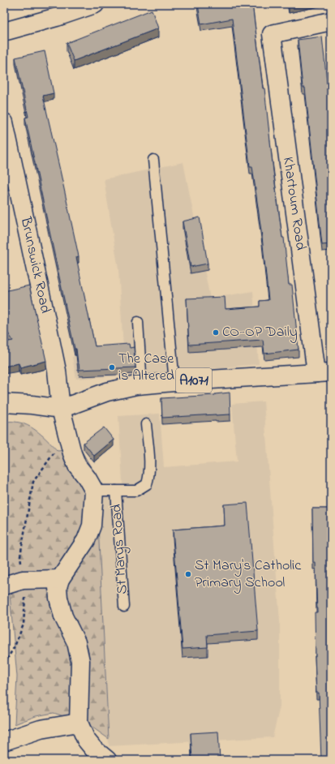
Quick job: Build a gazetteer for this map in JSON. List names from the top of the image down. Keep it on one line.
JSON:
{"streets":{"street":["Khartoum Road","Brunswick Road","A1071","St Marys Road"]},"crossings":[["Khartoum Road","A1071"],["Brunswick Road","A1071"],["Brunswick Road","St Marys Road"],["A1071","St Marys Road"]],"places":["CO-OP Daily","The Case is Altered","St Mary's Catholic Primary School"]}
